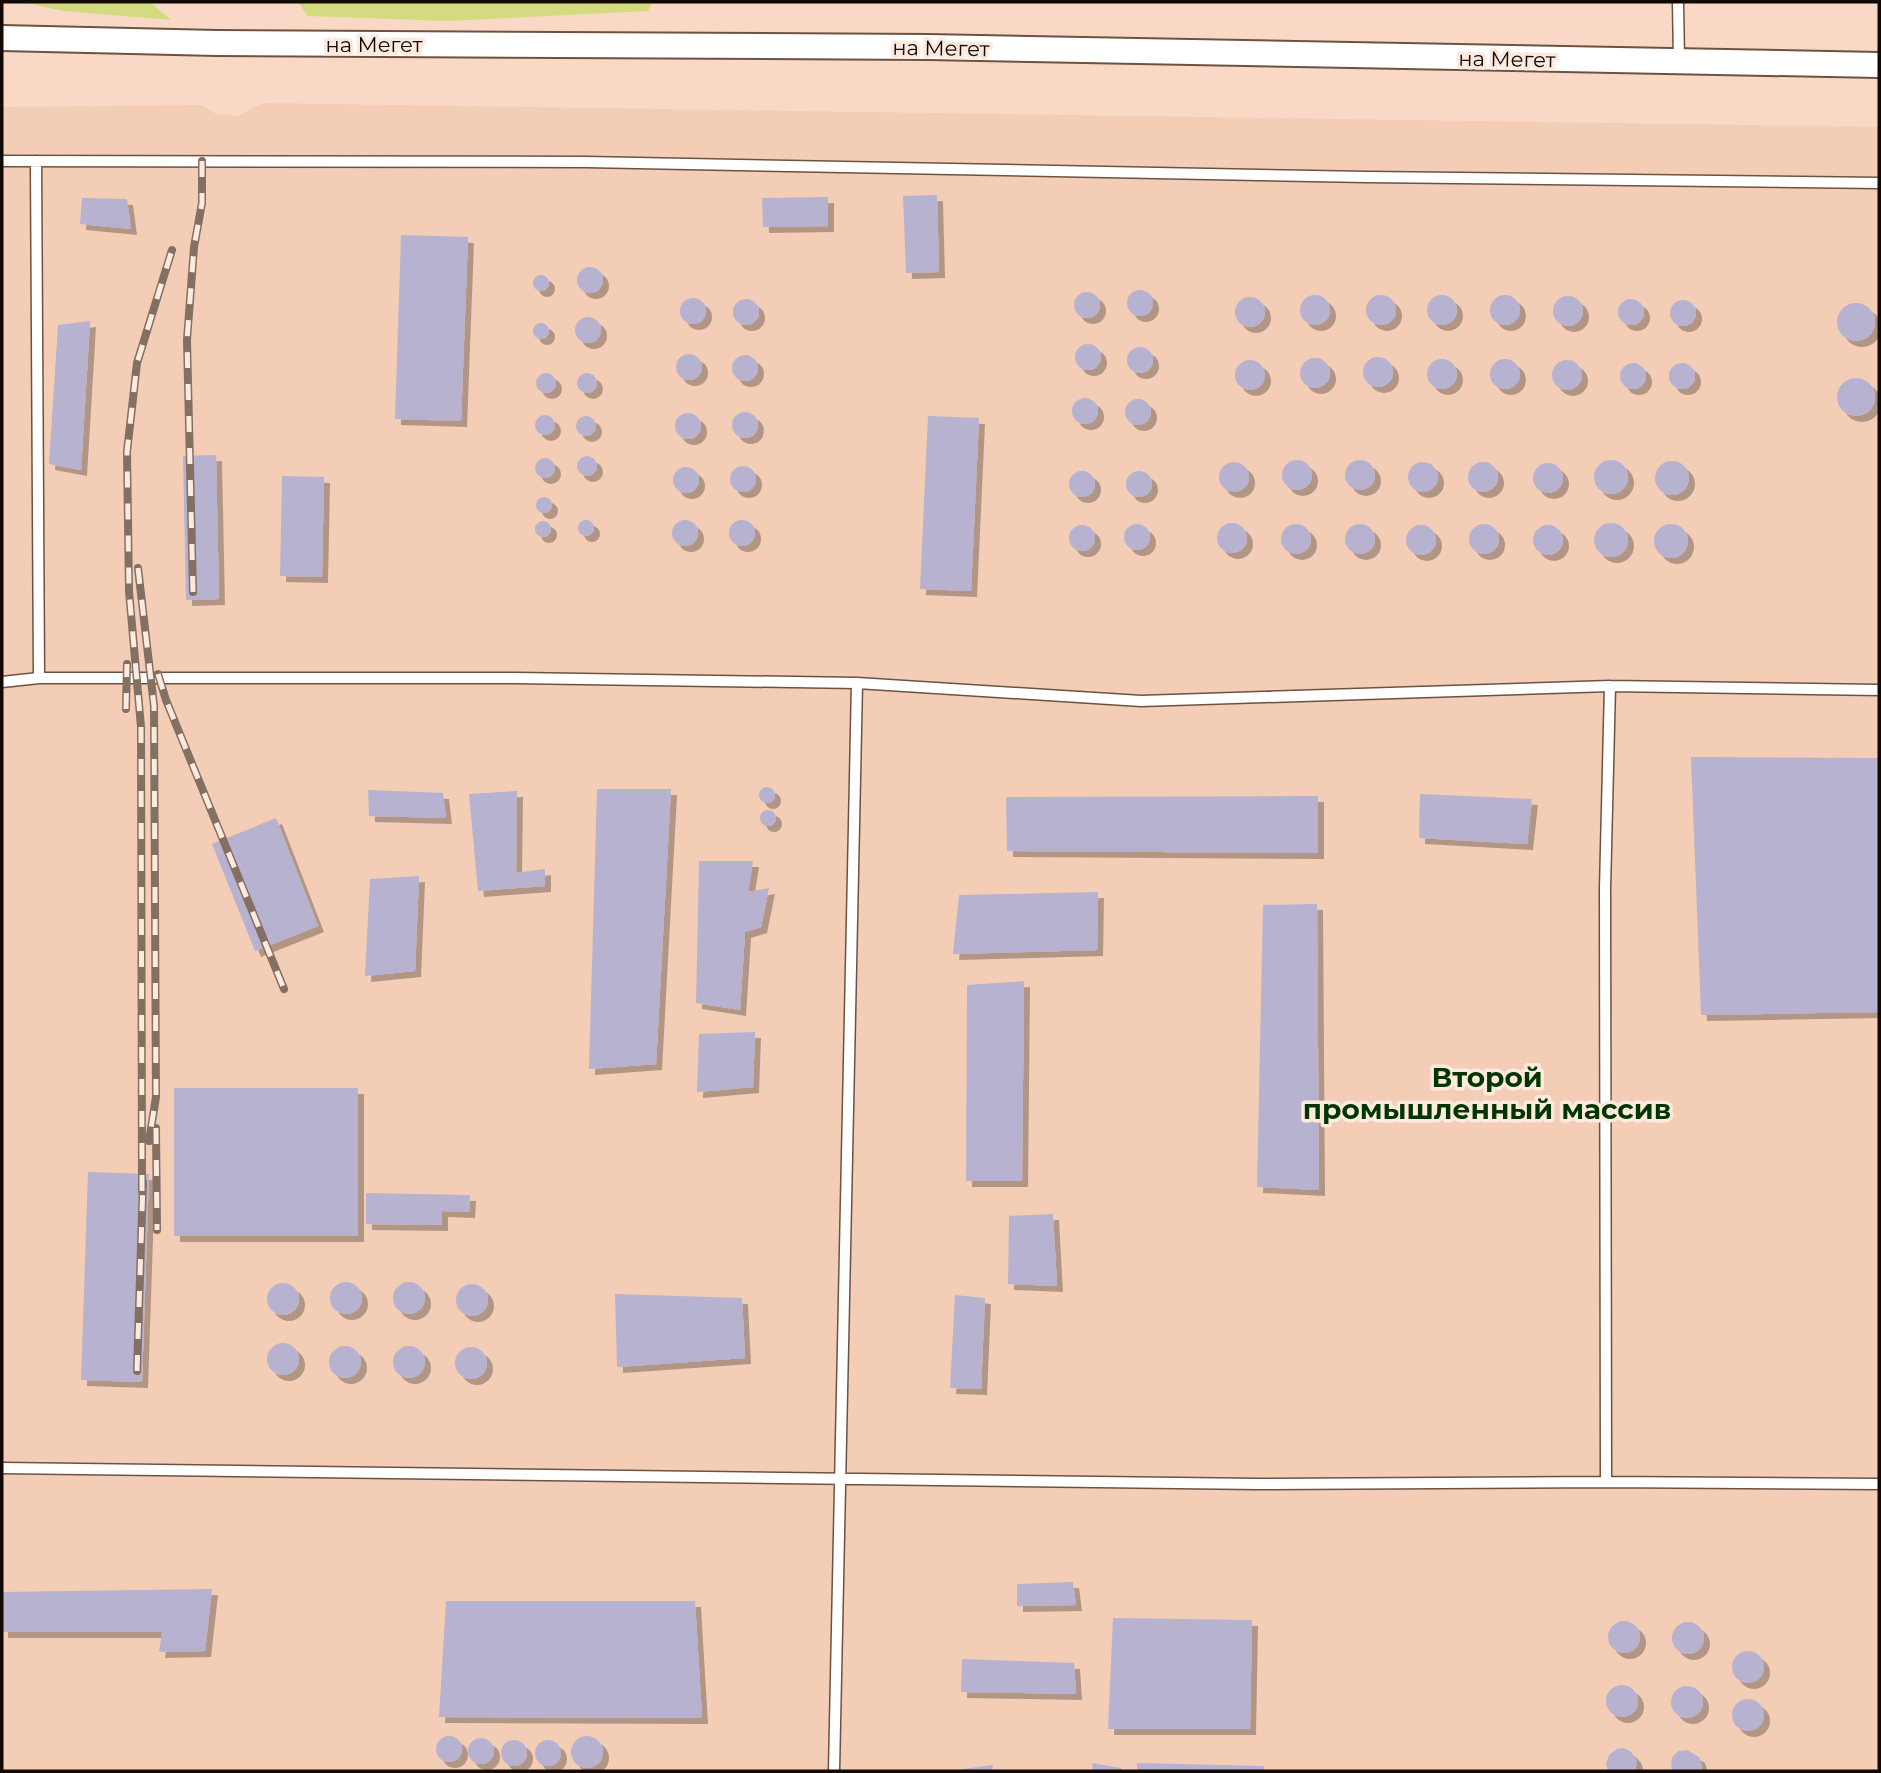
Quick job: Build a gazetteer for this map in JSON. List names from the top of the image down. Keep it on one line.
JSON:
{"streets":{"street":["на Мегет"]},"districts":["Второй промышленный массив"]}
